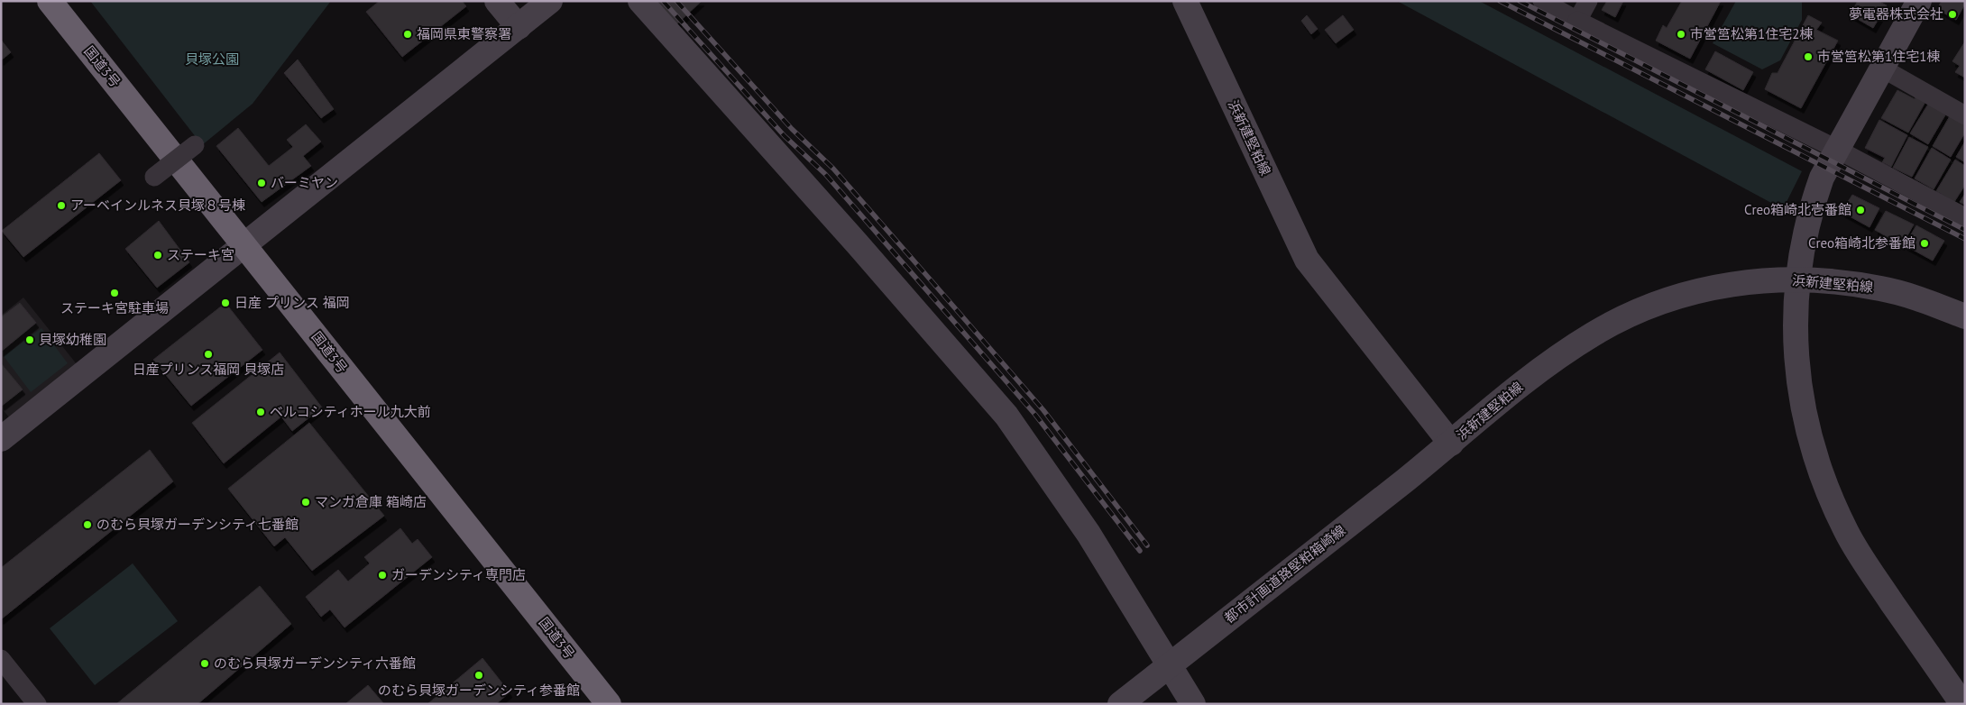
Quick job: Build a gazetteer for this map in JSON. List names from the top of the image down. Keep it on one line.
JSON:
{"streets":{"highway":["国道3号"],"street":["浜新建堅粕線","都市計画道路堅粕箱崎線"]},"crossings":[["浜新建堅粕線","都市計画道路堅粕箱崎線"]],"parks":["貝塚公園"],"places":["夢電器株式会社","福岡県東警察署","市営筥松第1住宅2棟","市営筥松第1住宅1棟","バーミヤン","アーベインルネス貝塚８号棟","Creo箱崎北壱番館","Creo箱崎北参番館","ステーキ宮","ステーキ宮駐車場","日産 プリンス 福岡","貝塚幼稚園","日産プリンス福岡 貝塚店","ベルコシティホール九大前","マンガ倉庫 箱崎店","のむら貝塚ガーデンシティ七番館","ガーデンシティ専門店","のむら貝塚ガーデンシティ六番館","のむら貝塚ガーデンシティ参番館"]}
